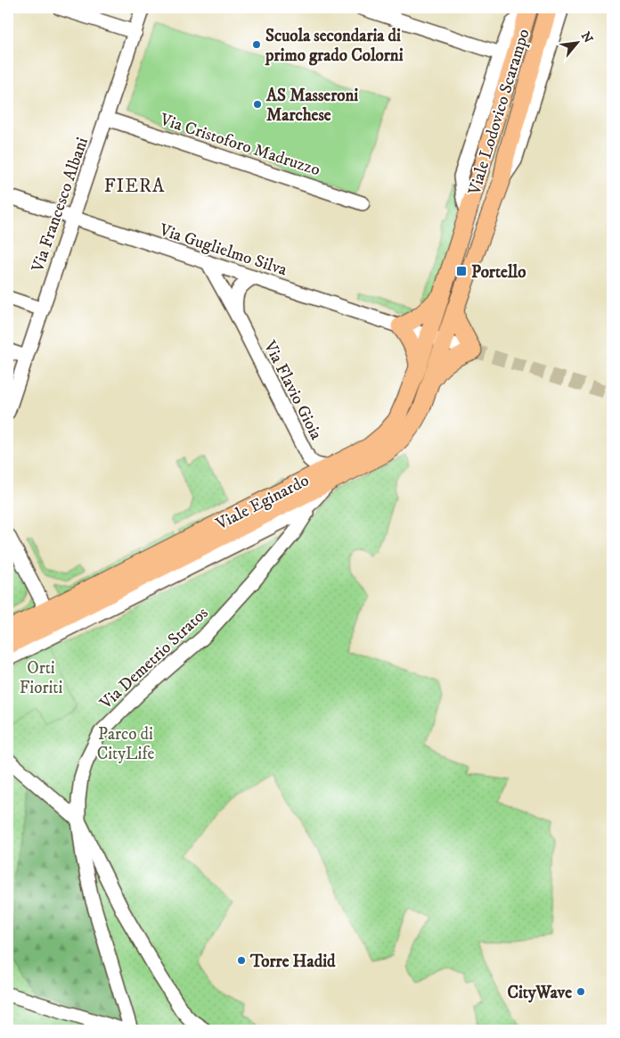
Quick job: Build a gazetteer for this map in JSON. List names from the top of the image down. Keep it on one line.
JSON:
{"streets":{"main road":["Viale Lodovico Scarampo","Viale Eginardo"],"street":["Via Cristoforo Madruzzo","Via Francesco Albani","Via Guglielmo Silva","Via Flavio Gioia","Via Demetrio Stratos"]},"crossings":[["Viale Lodovico Scarampo","Via Guglielmo Silva"],["Viale Lodovico Scarampo","Viale Eginardo"],["Via Cristoforo Madruzzo","Via Francesco Albani"],["Via Francesco Albani","Via Guglielmo Silva"],["Via Guglielmo Silva","Via Flavio Gioia"],["Via Guglielmo Silva","Viale Eginardo"],["Via Flavio Gioia","Viale Eginardo"]],"districts":["FIERA"],"parks":["Orti Fioriti","Parco di CityLife"],"places":{"other":["Scuola secondaria di primo grado Colorni","AS Masseroni Marchese","Torre Hadid","CityWave"],"transit":["Portello"]},"north":"top right"}
